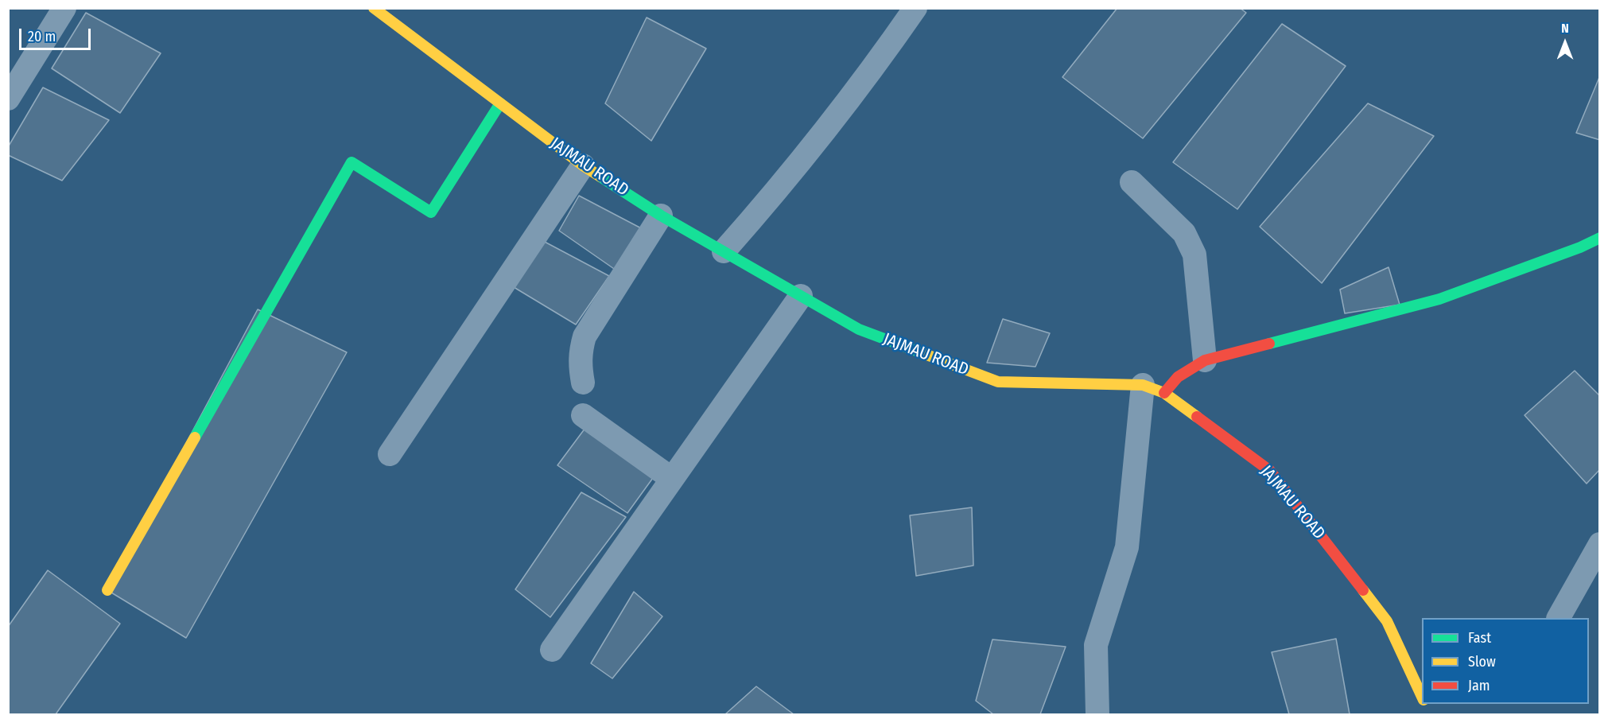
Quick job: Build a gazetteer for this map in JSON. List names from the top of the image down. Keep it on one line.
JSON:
{"streets":{"street":["JAJMAU ROAD"]},"legend":["Fast","Slow","Jam"],"scale_bar":"20 m","north":"top"}
